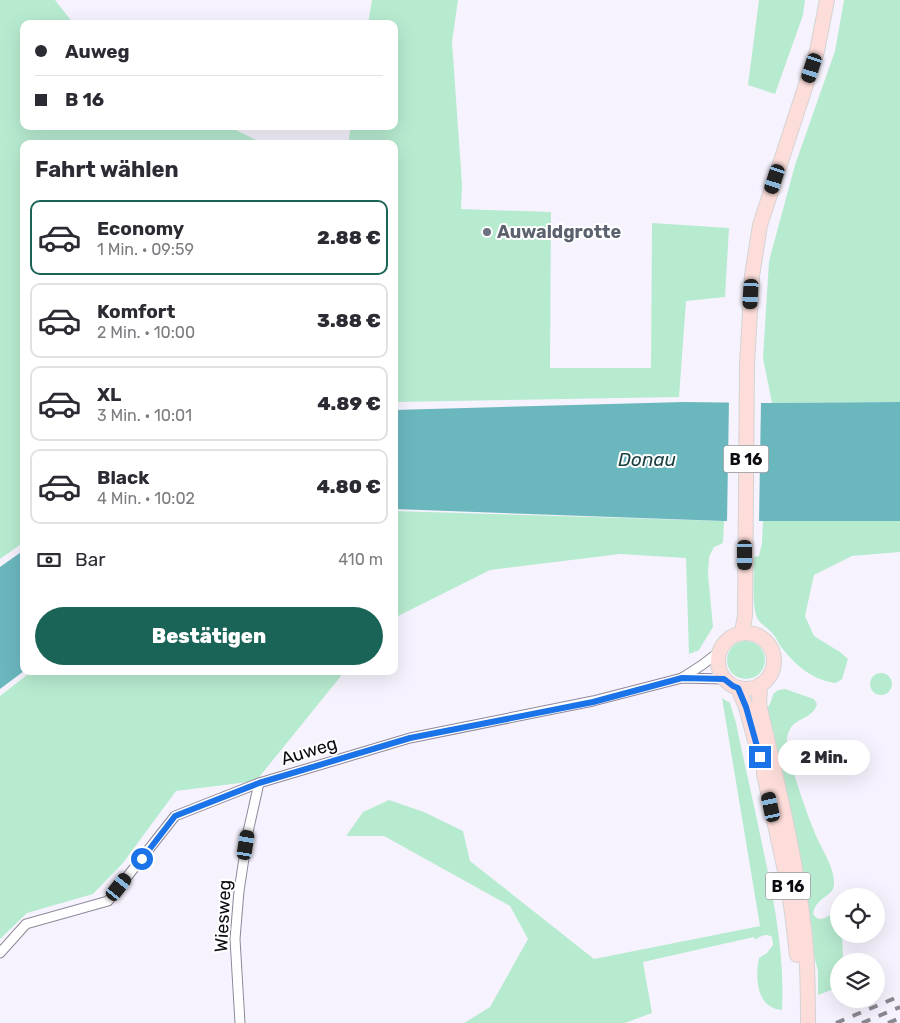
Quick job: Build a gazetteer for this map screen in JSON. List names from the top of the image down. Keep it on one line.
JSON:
{"streets":{"main road":["B 16"],"street":["Auweg","Wiesweg"]},"crossings":[["B 16","Auweg"],["Auweg","Wiesweg"]],"water":["Donau"],"places":["Auwaldgrotte"],"page":{"banner":["Auweg","B 16"],"heading":"Fahrt wählen","list":[{"name":"Economy","note":"1 Min. · 09:59","value":"2.88 €"},{"name":"Komfort","note":"2 Min. · 10:00","value":"3.88 €"},{"name":"XL","note":"3 Min. · 10:01","value":"4.89 €"},{"name":"Black","note":"4 Min. · 10:02","value":"4.80 €"}],"pay":["Bar","410 m"],"buttons":"Bestätigen","bubble":"2 Min."}}
